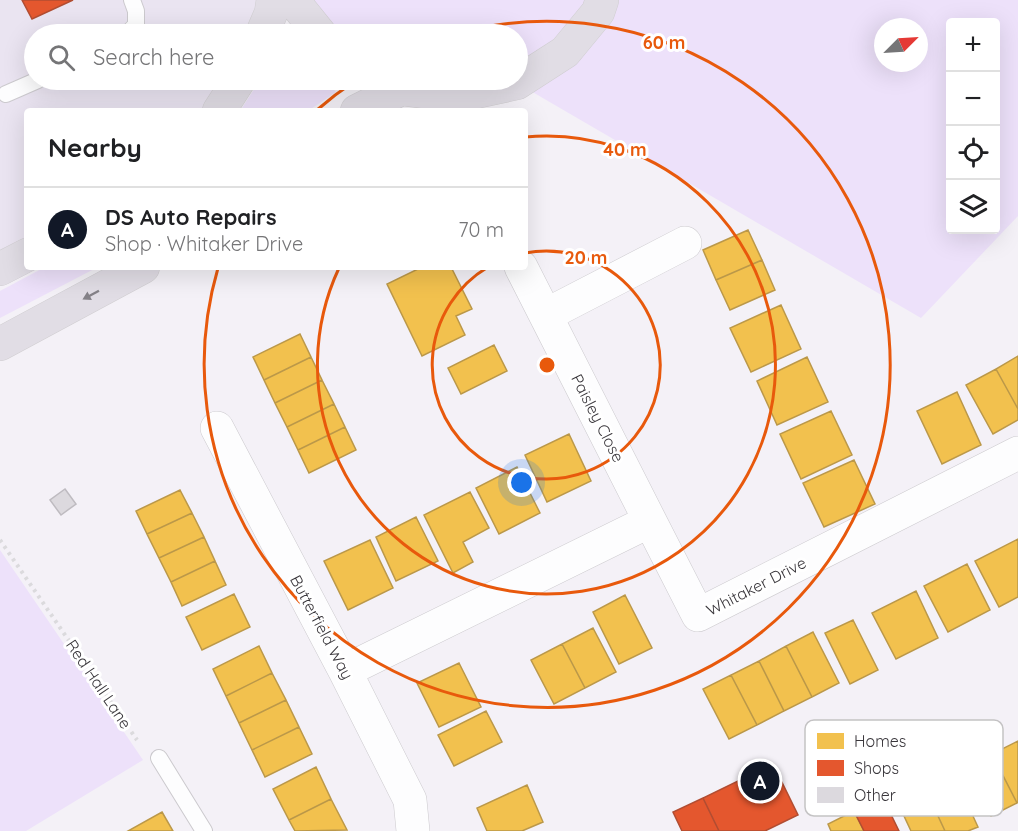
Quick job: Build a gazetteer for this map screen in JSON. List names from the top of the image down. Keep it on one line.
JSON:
{"streets":{"street":["Paisley Close","Whitaker Drive","Butterfield Way"],"path":["Red Hall Lane"]},"crossings":[["Paisley Close","Whitaker Drive"]],"legend":["Homes","Shops","Other"],"north":"top right","page":{"map_buttons":["+","−"],"search":"Search here","heading":"Nearby","list":[{"mark":"A","name":"DS Auto Repairs","note":"Shop · Whitaker Drive","value":"70 m"}],"pins":"A"},"rings":["60 m","40 m","20 m"]}
